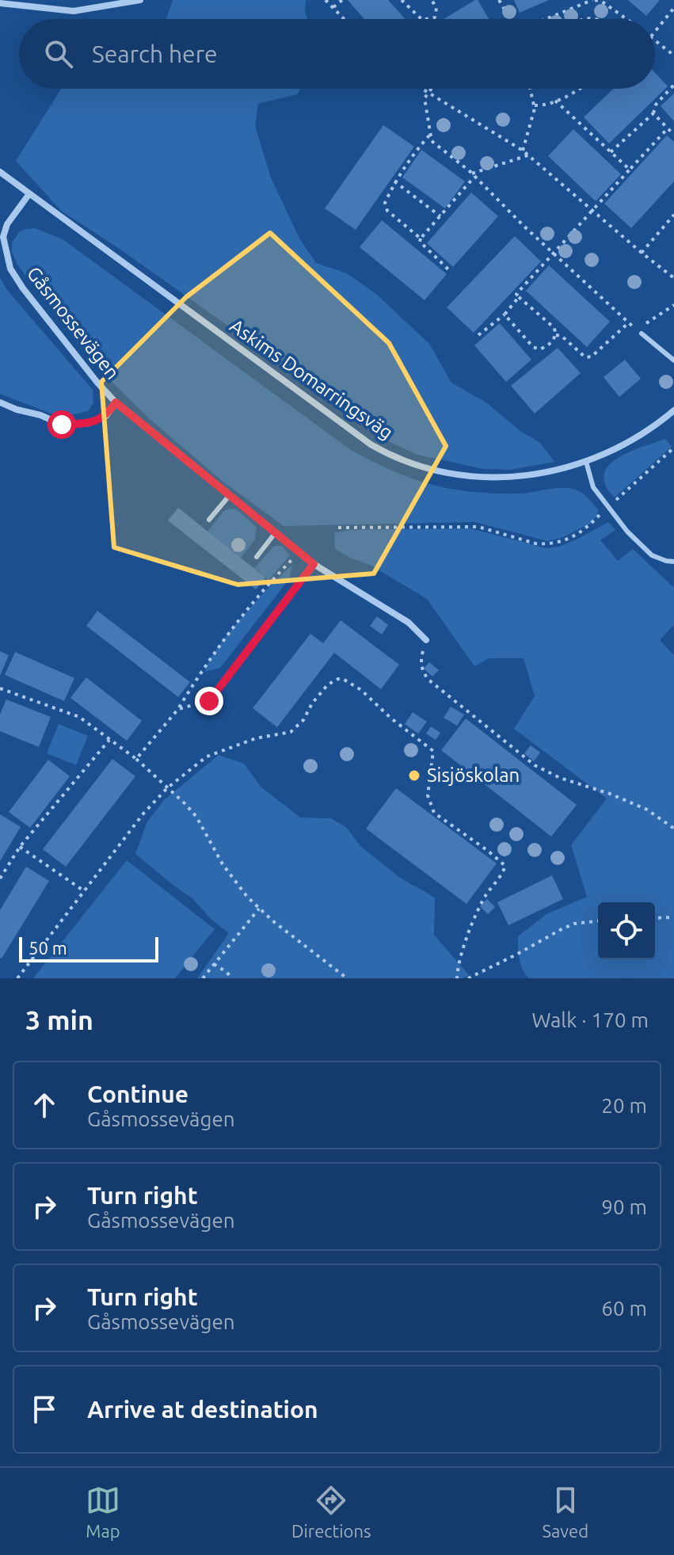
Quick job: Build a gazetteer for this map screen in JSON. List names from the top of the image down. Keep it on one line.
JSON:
{"streets":{"street":["Gåsmossevägen","Askims Domarringsväg"]},"crossings":[["Gåsmossevägen","Askims Domarringsväg"]],"places":["Sisjöskolan"],"scale_bar":"50 m","page":{"search":"Search here","scale":"50 m","heading":["3 min","Walk · 170 m"],"list":[["Continue","Gåsmossevägen","20 m"],["Turn right","Gåsmossevägen","90 m"],["Turn right","Gåsmossevägen","60 m"],"Arrive at destination"],"nav":["Map","Directions","Saved"]}}
